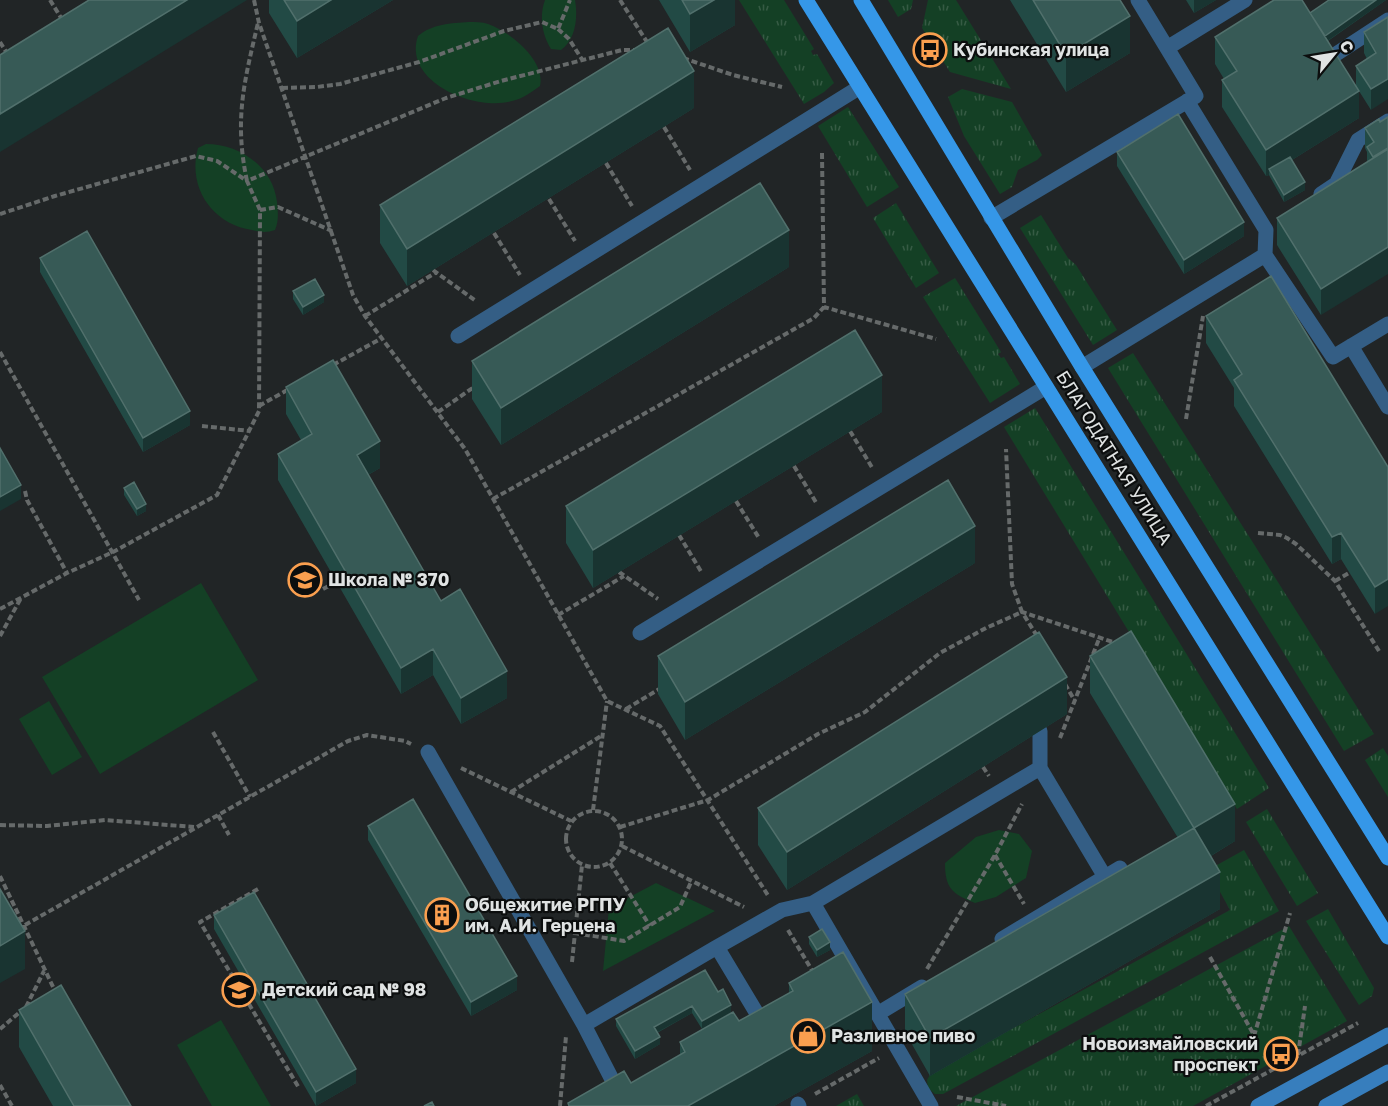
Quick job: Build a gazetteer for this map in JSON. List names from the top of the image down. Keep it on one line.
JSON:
{"streets":{"main road":["БЛАГОДАТНАЯ УЛИЦА"]},"places":{"bus stop":["Кубинская улица","Новоизмайловский проспект"],"school or university":["Школа № 370","Детский сад № 98"],"building":["Общежитие РГПУ им. А.И. Герцена"],"shop":["Разливное пиво"]},"north":"top right"}
